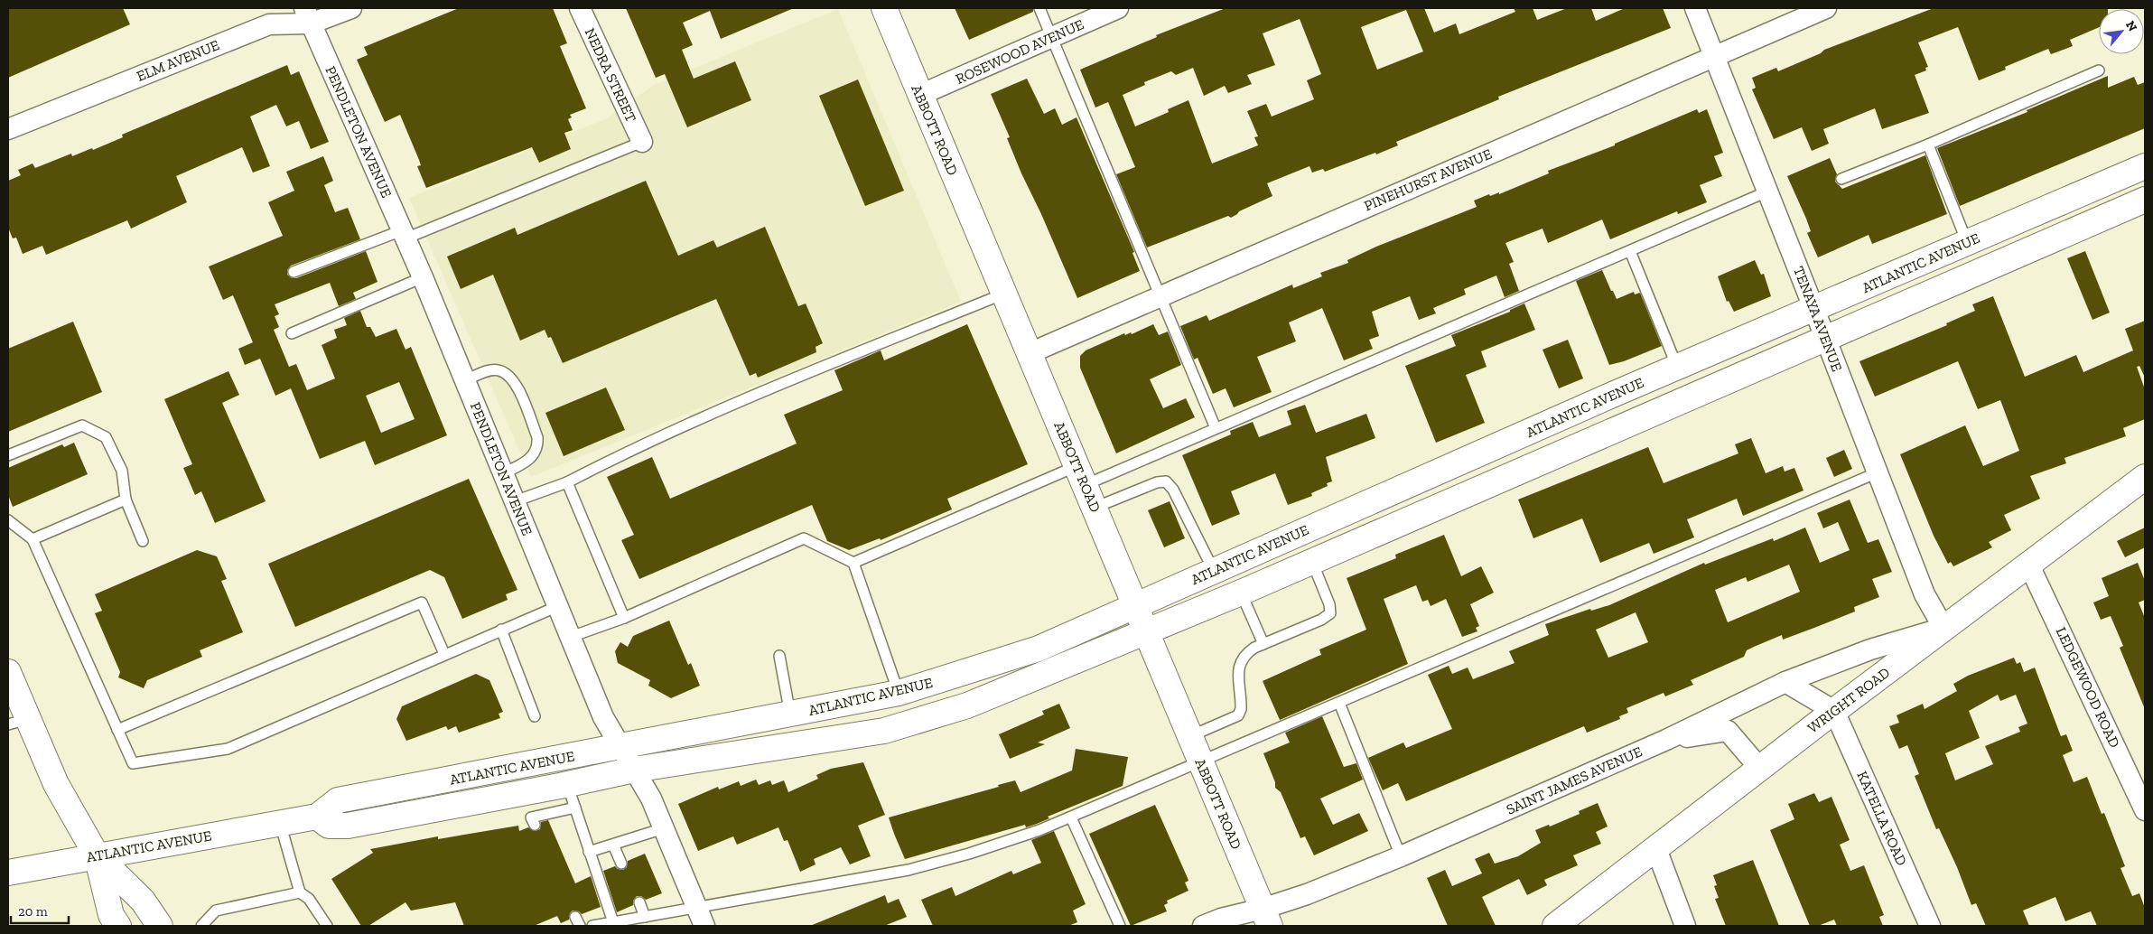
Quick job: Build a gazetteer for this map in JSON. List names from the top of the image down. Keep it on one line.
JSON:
{"streets":{"main road":["ABBOTT ROAD","ATLANTIC AVENUE","WRIGHT ROAD"],"street":["ROSEWOOD AVENUE","ELM AVENUE","NEDRA STREET","PENDLETON AVENUE","PINEHURST AVENUE","TENAYA AVENUE","LEDGEWOOD ROAD","SAINT JAMES AVENUE","KATELLA ROAD"]},"crossings":[["ROSEWOOD AVENUE","ABBOTT ROAD"],["ELM AVENUE","PENDLETON AVENUE"],["ABBOTT ROAD","PINEHURST AVENUE"],["ABBOTT ROAD","ATLANTIC AVENUE"],["ABBOTT ROAD","SAINT JAMES AVENUE"],["PENDLETON AVENUE","ATLANTIC AVENUE"],["PINEHURST AVENUE","TENAYA AVENUE"],["ATLANTIC AVENUE","TENAYA AVENUE"],["TENAYA AVENUE","WRIGHT ROAD"],["TENAYA AVENUE","SAINT JAMES AVENUE"],["LEDGEWOOD ROAD","WRIGHT ROAD"],["WRIGHT ROAD","SAINT JAMES AVENUE"],["WRIGHT ROAD","KATELLA ROAD"]],"scale_bar":"20 m","north":"top right"}
